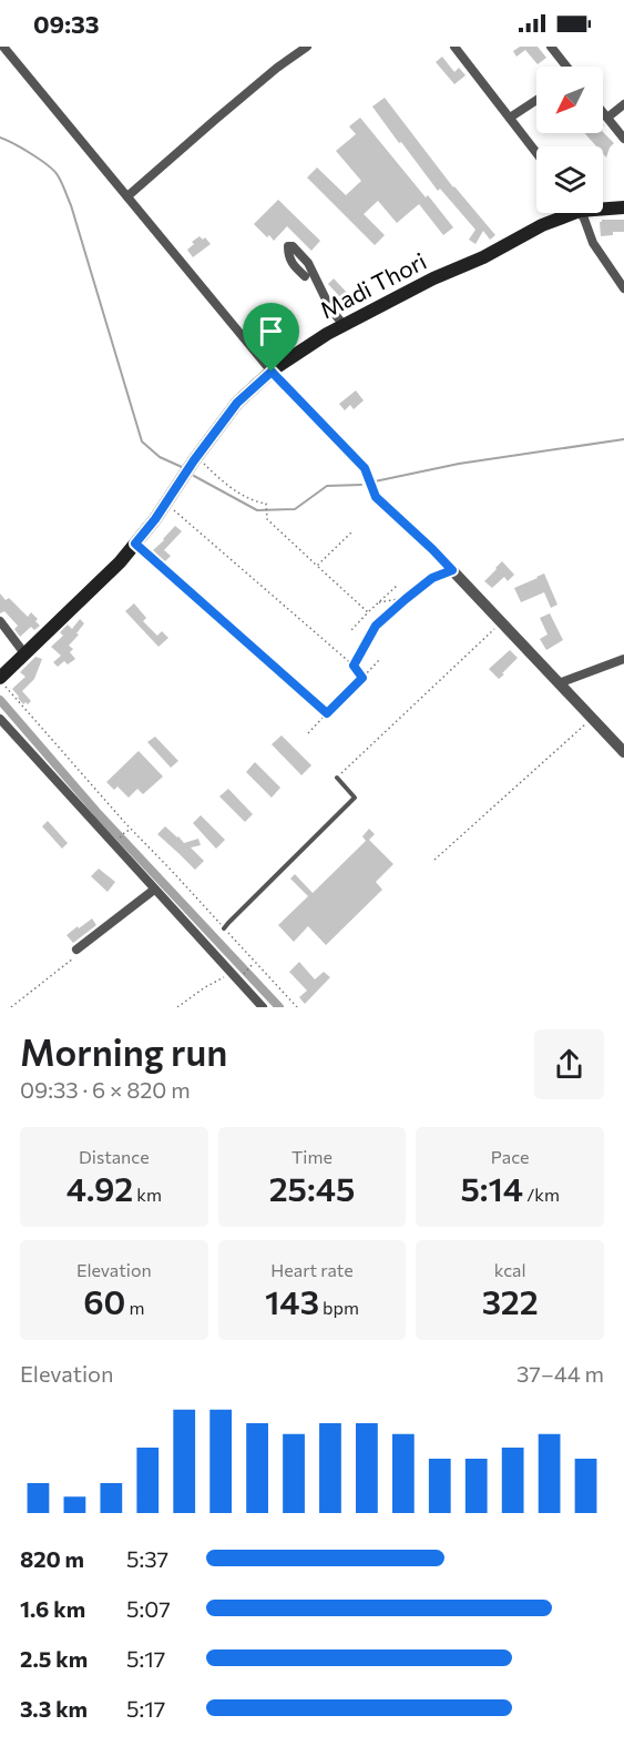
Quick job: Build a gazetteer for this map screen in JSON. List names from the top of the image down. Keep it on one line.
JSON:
{"streets":{"main road":["Madi Thori"]},"north":"bottom left","page":{"status":"09:33","heading":["Morning run","09:33 · 6 × 820 m"],"stats":[["Distance","4.92 km"],["Time","25:45"],["Pace","5:14 /km"],["Elevation","60 m"],["Heart rate","143 bpm"],["kcal","322"]],"chart":["Elevation","37–44 m"],"list":[{"name":"820 m","note":"5:37"},{"name":"1.6 km","note":"5:07"},{"name":"2.5 km","note":"5:17"},{"name":"3.3 km","note":"5:17"}]}}
